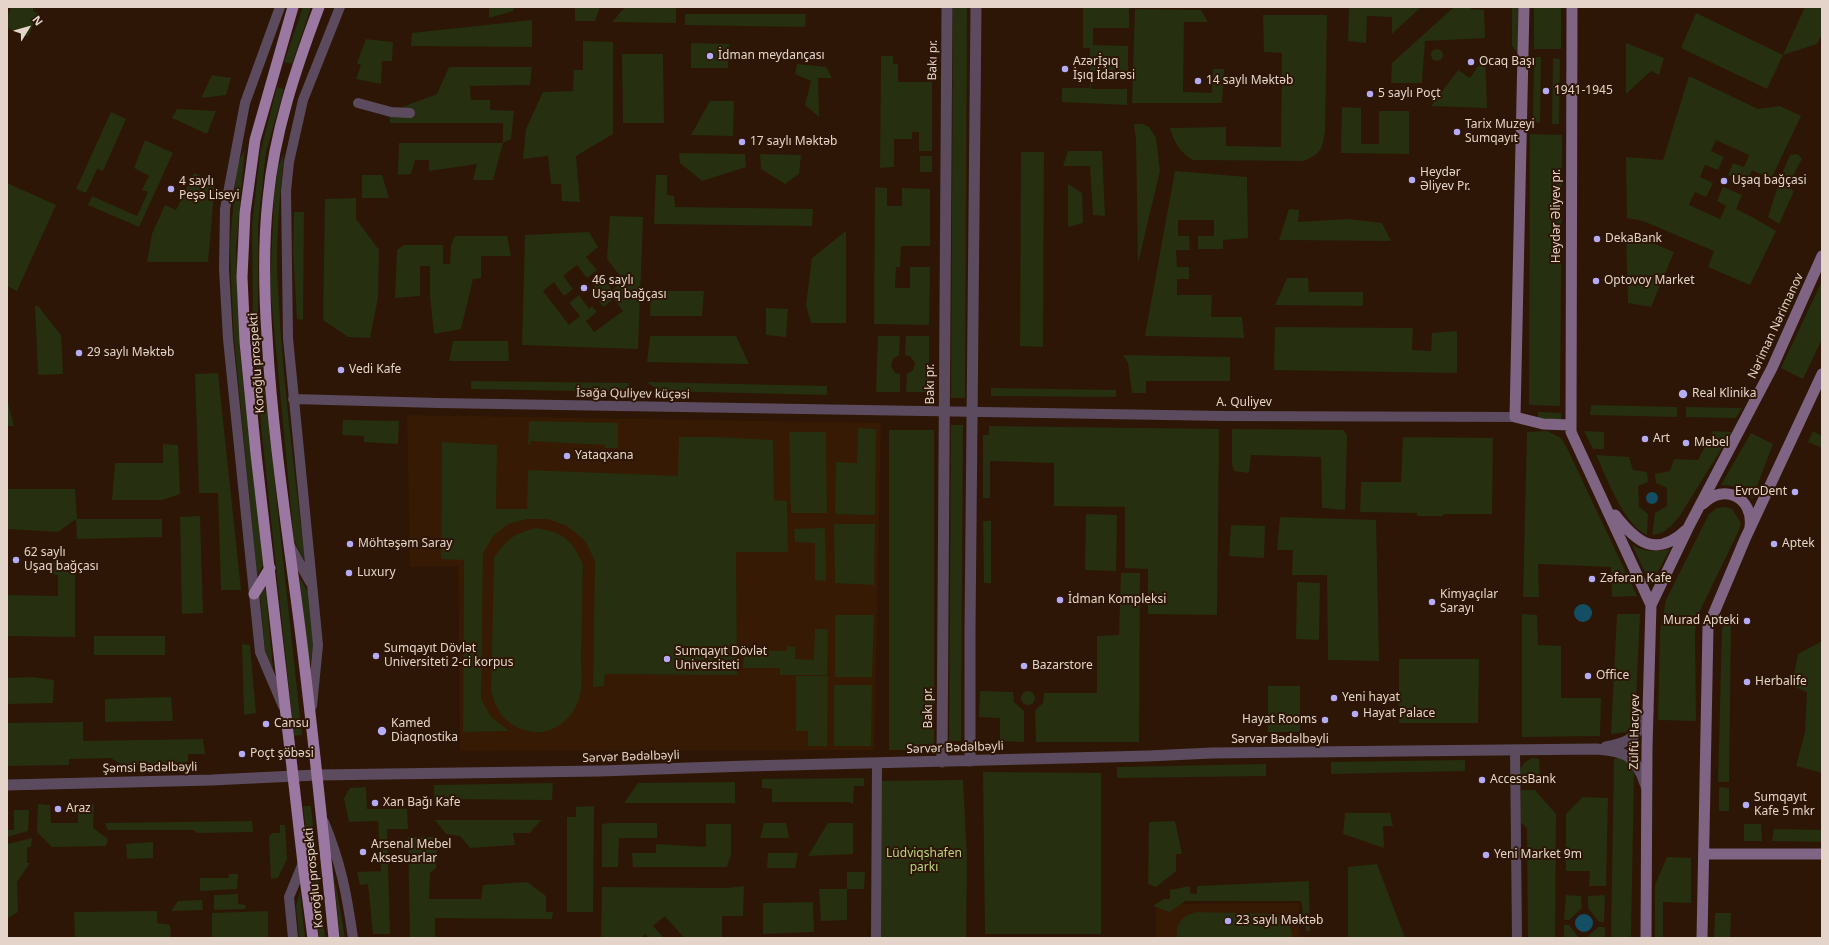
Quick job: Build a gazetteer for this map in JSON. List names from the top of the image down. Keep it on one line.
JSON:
{"streets":{"main road":["Heydər Əliyev pr.","Nəriman Nərimanov","Koroğlu prospekti","Zülfü Hacıyev"],"street":["Bakı pr.","İsağa Quliyev küçəsi","A. Quliyev","Sərvər Bədəlbəyli","Şəmsi Bədəlbəyli"]},"crossings":[["Bakı pr.","İsağa Quliyev küçəsi"],["Bakı pr.","Sərvər Bədəlbəyli"],["Nəriman Nərimanov","Zülfü Hacıyev"],["Koroğlu prospekti","Sərvər Bədəlbəyli"],["Koroğlu prospekti","Şəmsi Bədəlbəyli"],["İsağa Quliyev küçəsi","A. Quliyev"],["Sərvər Bədəlbəyli","Şəmsi Bədəlbəyli"]],"parks":["Lüdviqshafen parkı"],"places":["İdman meydançası","Ocaq Başı","Azərİşıq İşıq İdarəsi","14 saylı Məktəb","1941-1945","5 saylı Poçt","Tarix Muzeyi Sumqayıt","17 saylı Məktəb","Heydər Əliyev Pr.","Uşaq bağçasi","4 saylı Peşə Liseyi","DekaBank","Optovoy Market","46 saylı Uşaq bağçası","29 saylı Məktəb","Vedi Kafe","Real Klinika","Art","Mebel","Yataqxana","EvroDent","Möhtəşəm Saray","Aptek","62 saylı Uşaq bağçası","Luxury","Zәfәran Kafe","İdman Kompleksi","Kimyaçılar Sarayı","Murad Apteki","Sumqayıt Dövlət Universiteti 2-ci korpus","Sumqayıt Dövlət Universiteti","Bazarstore","Office","Herbalife","Yeni hayat","Hayat Palace","Hayat Rooms","Cansu","Kamed Diaqnostika","Poçt şöbəsi","AccessBank","Xan Bağı Kafe","Sumqayıt Kafe 5 mkr","Araz","Arsenal Mebel Aksesuarlar","Yeni Market 9m","23 saylı Məktəb"],"north":"top right"}
